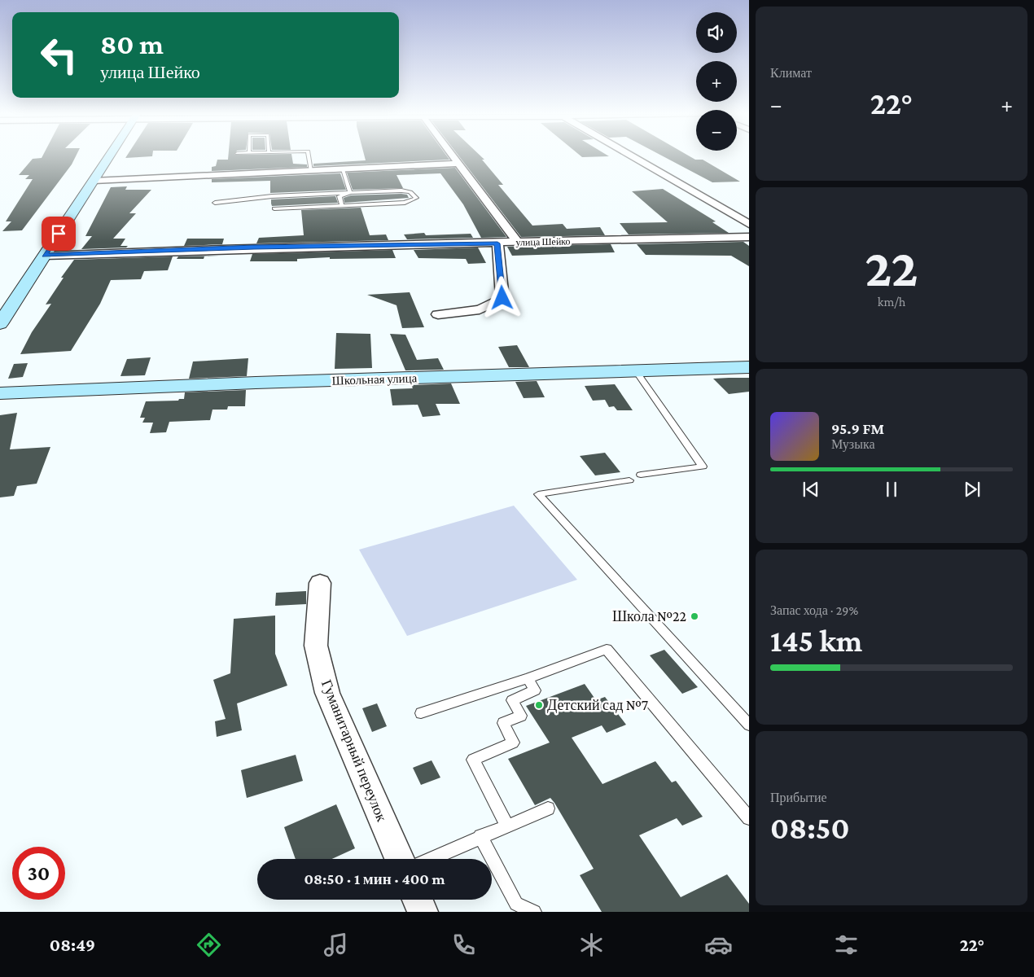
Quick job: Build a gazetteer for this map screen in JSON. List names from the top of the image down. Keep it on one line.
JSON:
{"streets":{"street":["улица Шейко","Школьная улица","Гуманитарный переулок"]},"places":["Школа №22","Детский сад №7"],"page":{"tile":["Климат",["22","km/h"],["Запас хода · 29%","145 km"],["Прибытие","08:50"]],"map_buttons":["+","−"],"turn":["80 m","улица Шейко"],"heat":["−","22°","+"],"song":["95.9 FM","Музыка"],"limit":"30","trip":"08:50 · 1 мин · 400 m","tabs":["08:49","22°"]}}
